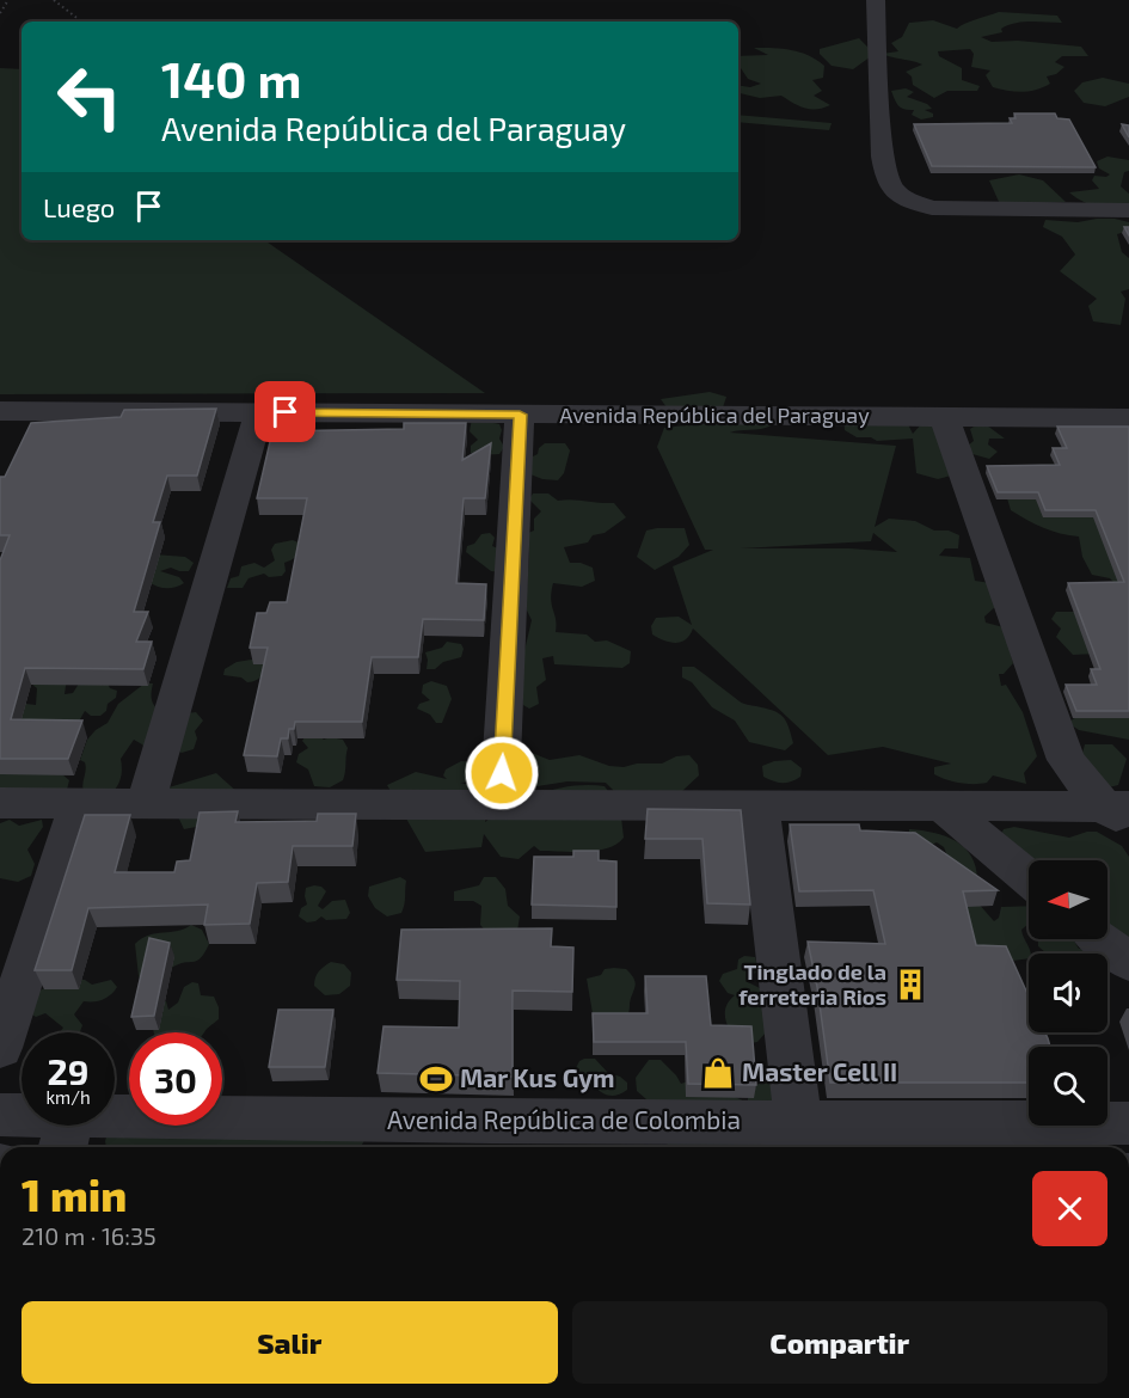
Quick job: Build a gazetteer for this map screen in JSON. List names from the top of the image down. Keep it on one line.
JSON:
{"streets":{"street":["Avenida República del Paraguay","Avenida República de Colombia"]},"places":{"building":["Tinglado de la ferreteria Rios"],"shop":["Master Cell II"],"sports":["Mar Kus Gym"]},"north":"left","page":{"turn":["140 m","Avenida República del Paraguay"],"then":"Luego","speed":"29 km/h","limit":"30","heading":["1 min","210 m · 16:35"],"buttons":["Salir","Compartir"]}}
